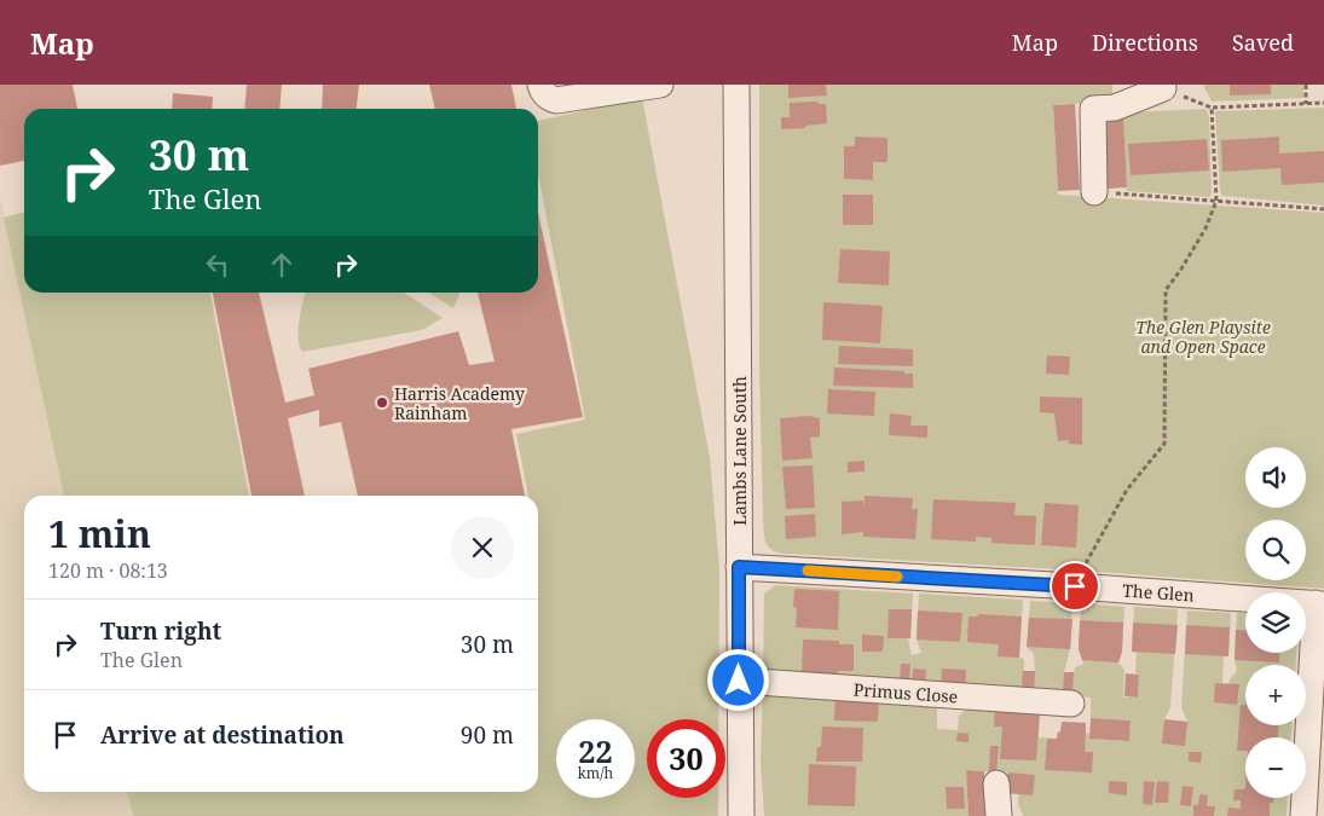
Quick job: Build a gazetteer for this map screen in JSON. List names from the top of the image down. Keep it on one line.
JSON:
{"streets":{"street":["Lambs Lane South","The Glen","Primus Close"]},"crossings":[["Lambs Lane South","The Glen"],["Lambs Lane South","Primus Close"]],"parks":["The Glen Playsite and Open Space"],"places":["Harris Academy Rainham"],"page":{"header":"Map","nav":["Map","Directions","Saved"],"turn":["30 m","The Glen"],"map_buttons":["+","−"],"heading":["1 min","120 m · 08:13"],"list":[{"name":"Turn right","note":"The Glen","value":"30 m"},{"name":"Arrive at destination","value":"90 m"}],"speed":"22 km/h","limit":"30"}}
